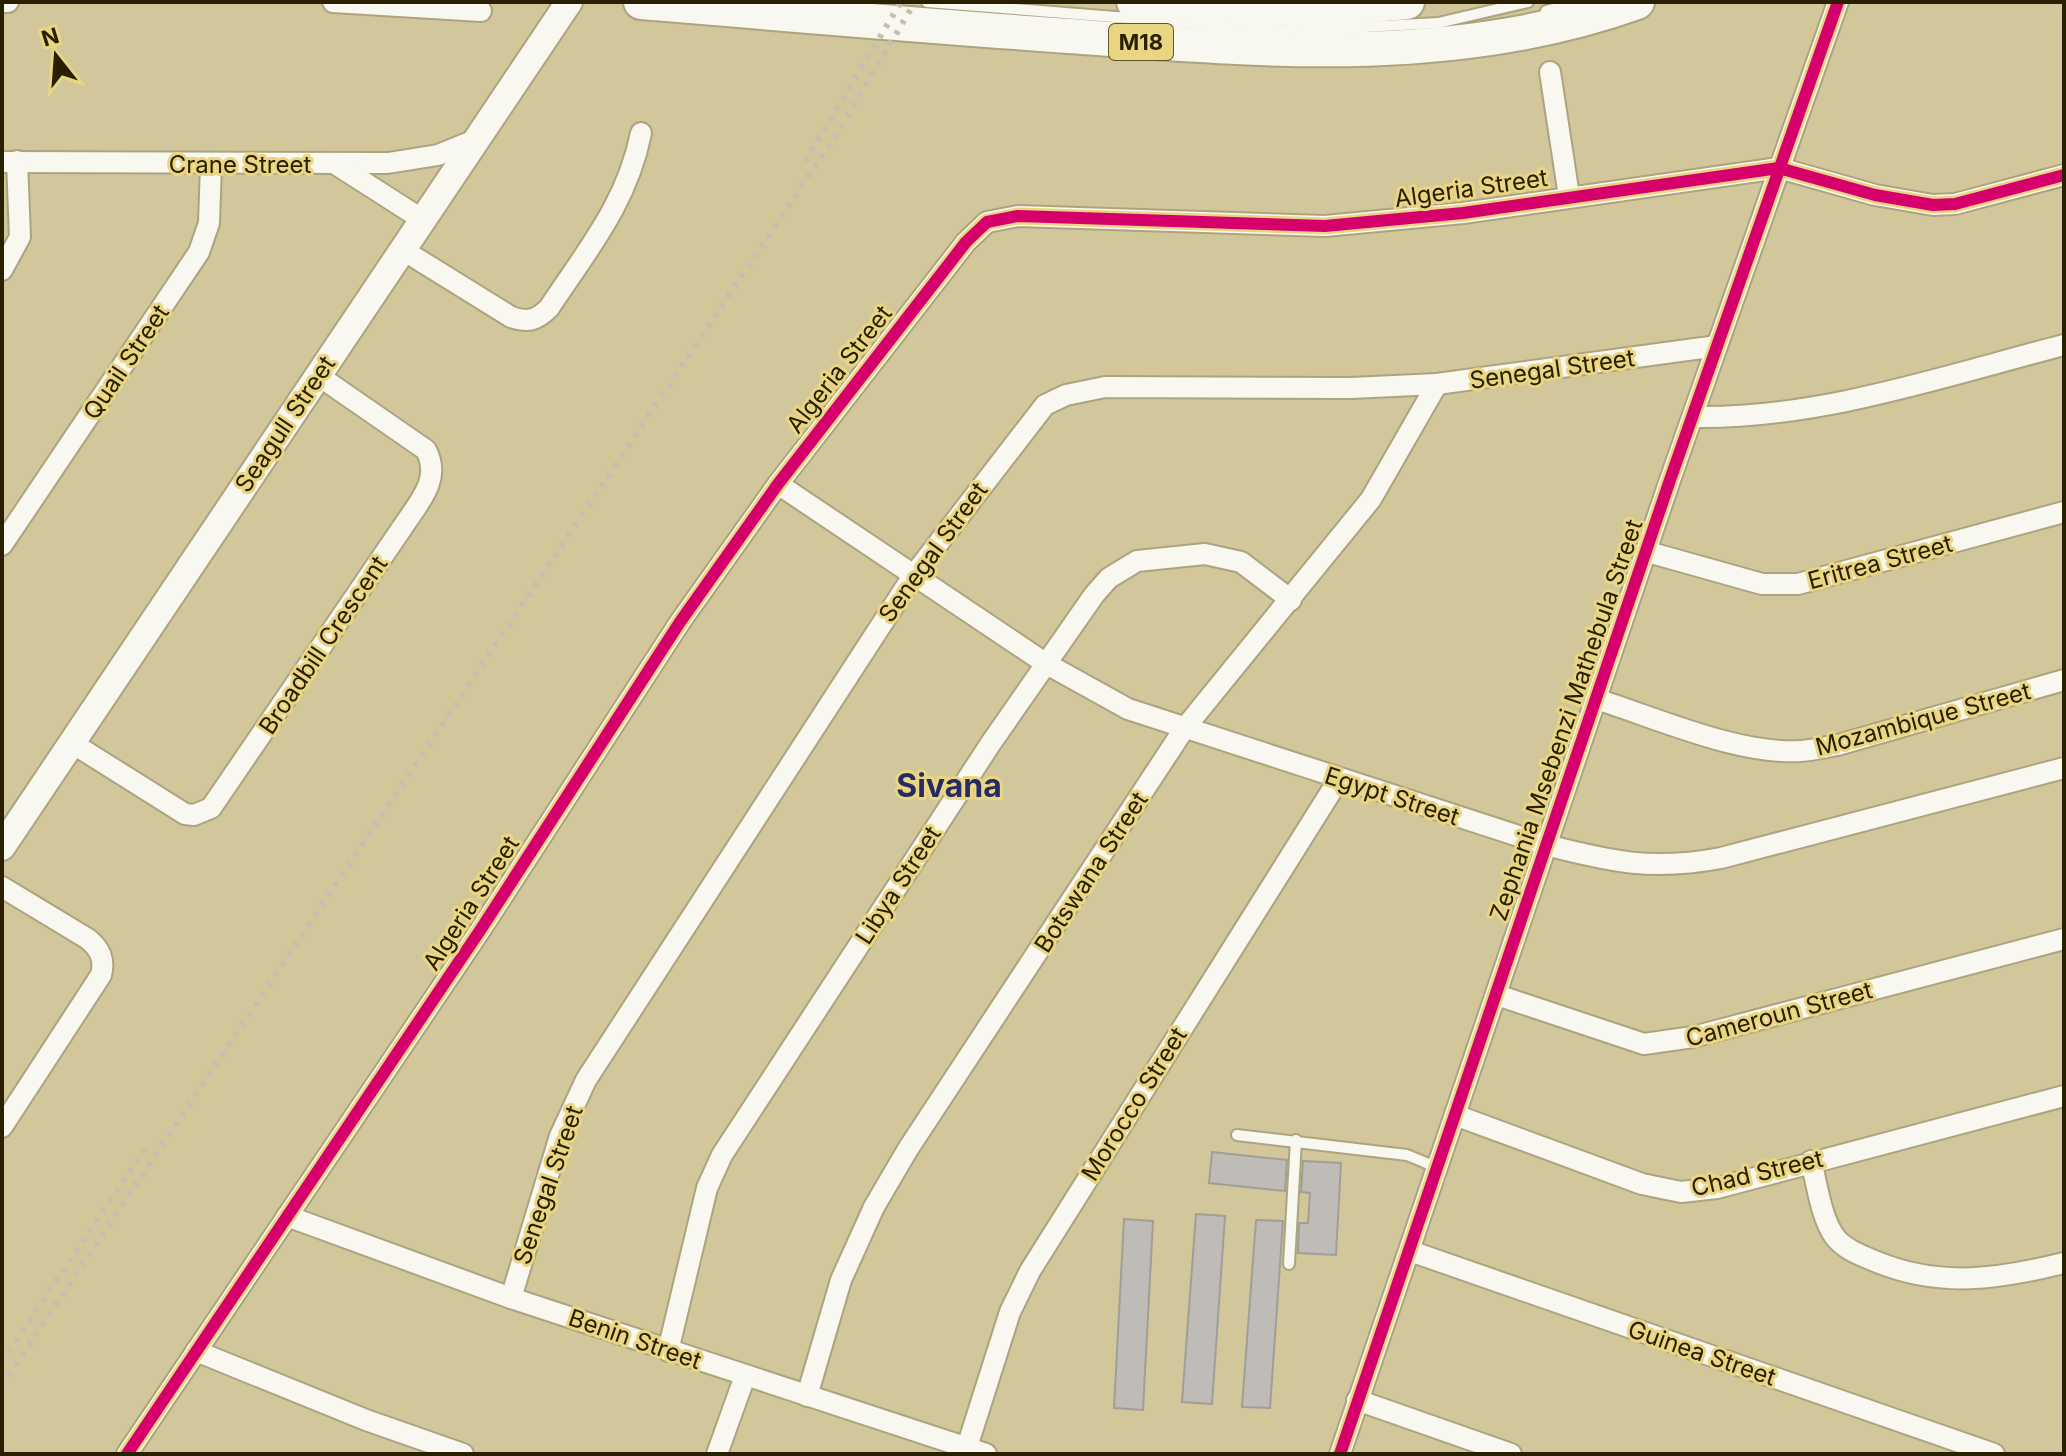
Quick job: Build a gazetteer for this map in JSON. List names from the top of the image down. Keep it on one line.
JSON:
{"streets":{"main road":["M18"],"street":["Crane Street","Algeria Street","Quail Street","Senegal Street","Seagull Street","Eritrea Street","Broadbill Crescent","Mozambique Street","Zephania Msebenzi Mathebula Street","Egypt Street","Botswana Street","Libya Street","Cameroun Street","Morocco Street","Chad Street","Benin Street","Guinea Street"]},"crossings":[["Crane Street","Quail Street"],["Crane Street","Seagull Street"],["Algeria Street","Zephania Msebenzi Mathebula Street"],["Algeria Street","Egypt Street"],["Algeria Street","Benin Street"],["Senegal Street","Zephania Msebenzi Mathebula Street"],["Senegal Street","Egypt Street"],["Senegal Street","Botswana Street"],["Senegal Street","Benin Street"],["Seagull Street","Broadbill Crescent"],["Eritrea Street","Zephania Msebenzi Mathebula Street"],["Mozambique Street","Zephania Msebenzi Mathebula Street"],["Zephania Msebenzi Mathebula Street","Egypt Street"],["Zephania Msebenzi Mathebula Street","Cameroun Street"],["Zephania Msebenzi Mathebula Street","Chad Street"],["Zephania Msebenzi Mathebula Street","Guinea Street"],["Egypt Street","Botswana Street"],["Egypt Street","Libya Street"],["Egypt Street","Morocco Street"],["Botswana Street","Libya Street"],["Botswana Street","Benin Street"],["Libya Street","Benin Street"],["Morocco Street","Benin Street"]],"districts":["Sivana"],"north":"top"}
